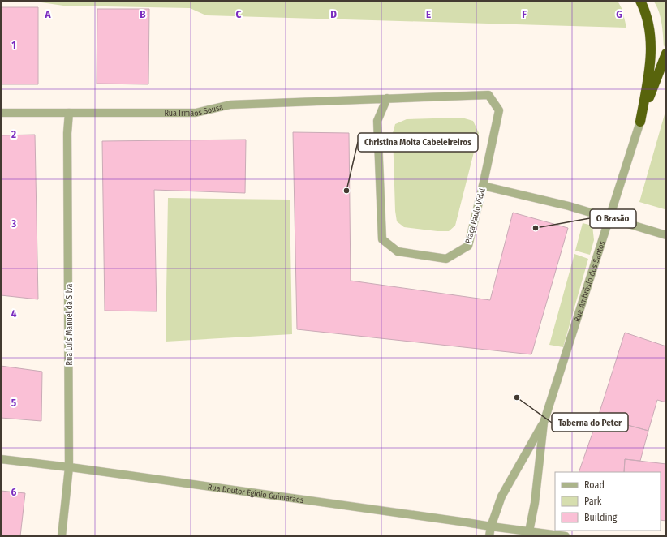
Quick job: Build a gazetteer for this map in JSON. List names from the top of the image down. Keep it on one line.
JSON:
{"streets":{"street":["Rua Irmãos Sousa","Praça Paulo Vidal","Rua Ambrósio dos Santos","Rua Luís Manuel da Silva","Rua Doutor Egídio Guimarães"]},"crossings":[["Rua Irmãos Sousa","Praça Paulo Vidal"],["Rua Irmãos Sousa","Rua Luís Manuel da Silva"],["Rua Luís Manuel da Silva","Rua Doutor Egídio Guimarães"]],"places":["Christina Moita Cabeleireiros","O Brasão","Taberna do Peter"],"legend":["Road","Park","Building"],"grid":{"columns":["A","B","C","D","E","F","G"],"rows":["1","2","3","4","5","6"]}}
